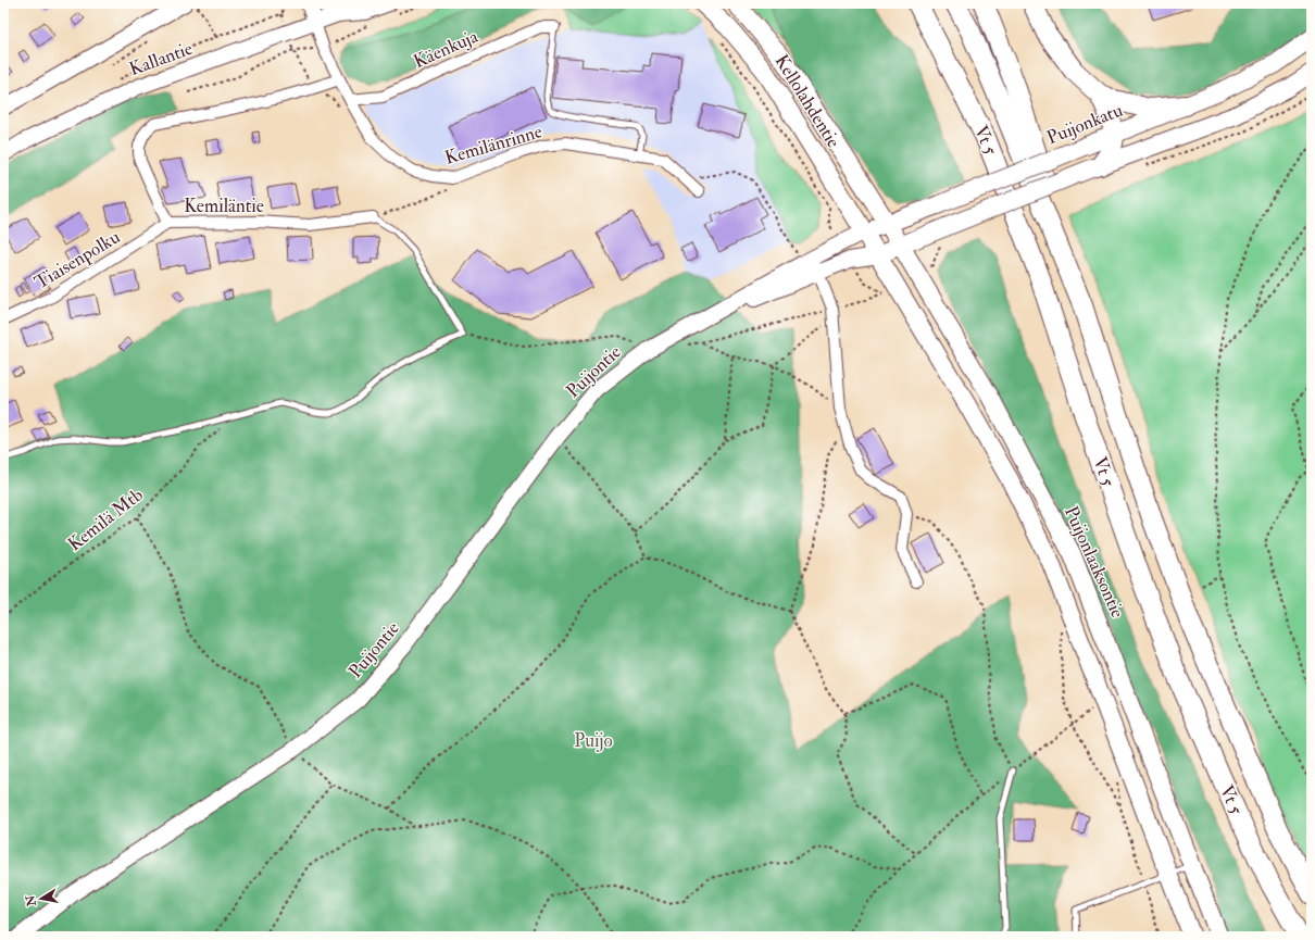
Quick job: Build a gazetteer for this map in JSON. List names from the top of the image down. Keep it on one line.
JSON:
{"streets":{"highway":["Vt 5"],"main road":["Kellolahdentie","Puijonkatu","Puijonlaaksontie"],"street":["Käenkuja","Kallantie","Kemilänrinne","Kemiläntie","Tiaisenpolku","Puijontie"],"path":["Kemilä Mtb"]},"crossings":[["Käenkuja","Kemilänrinne"],["Kallantie","Kemilänrinne"],["Kellolahdentie","Puijonkatu"],["Kellolahdentie","Puijontie"],["Kellolahdentie","Puijonlaaksontie"],["Puijonkatu","Puijontie"],["Puijonkatu","Puijonlaaksontie"],["Kemilänrinne","Kemiläntie"],["Kemiläntie","Tiaisenpolku"]],"parks":["Puijo"],"north":"left"}
